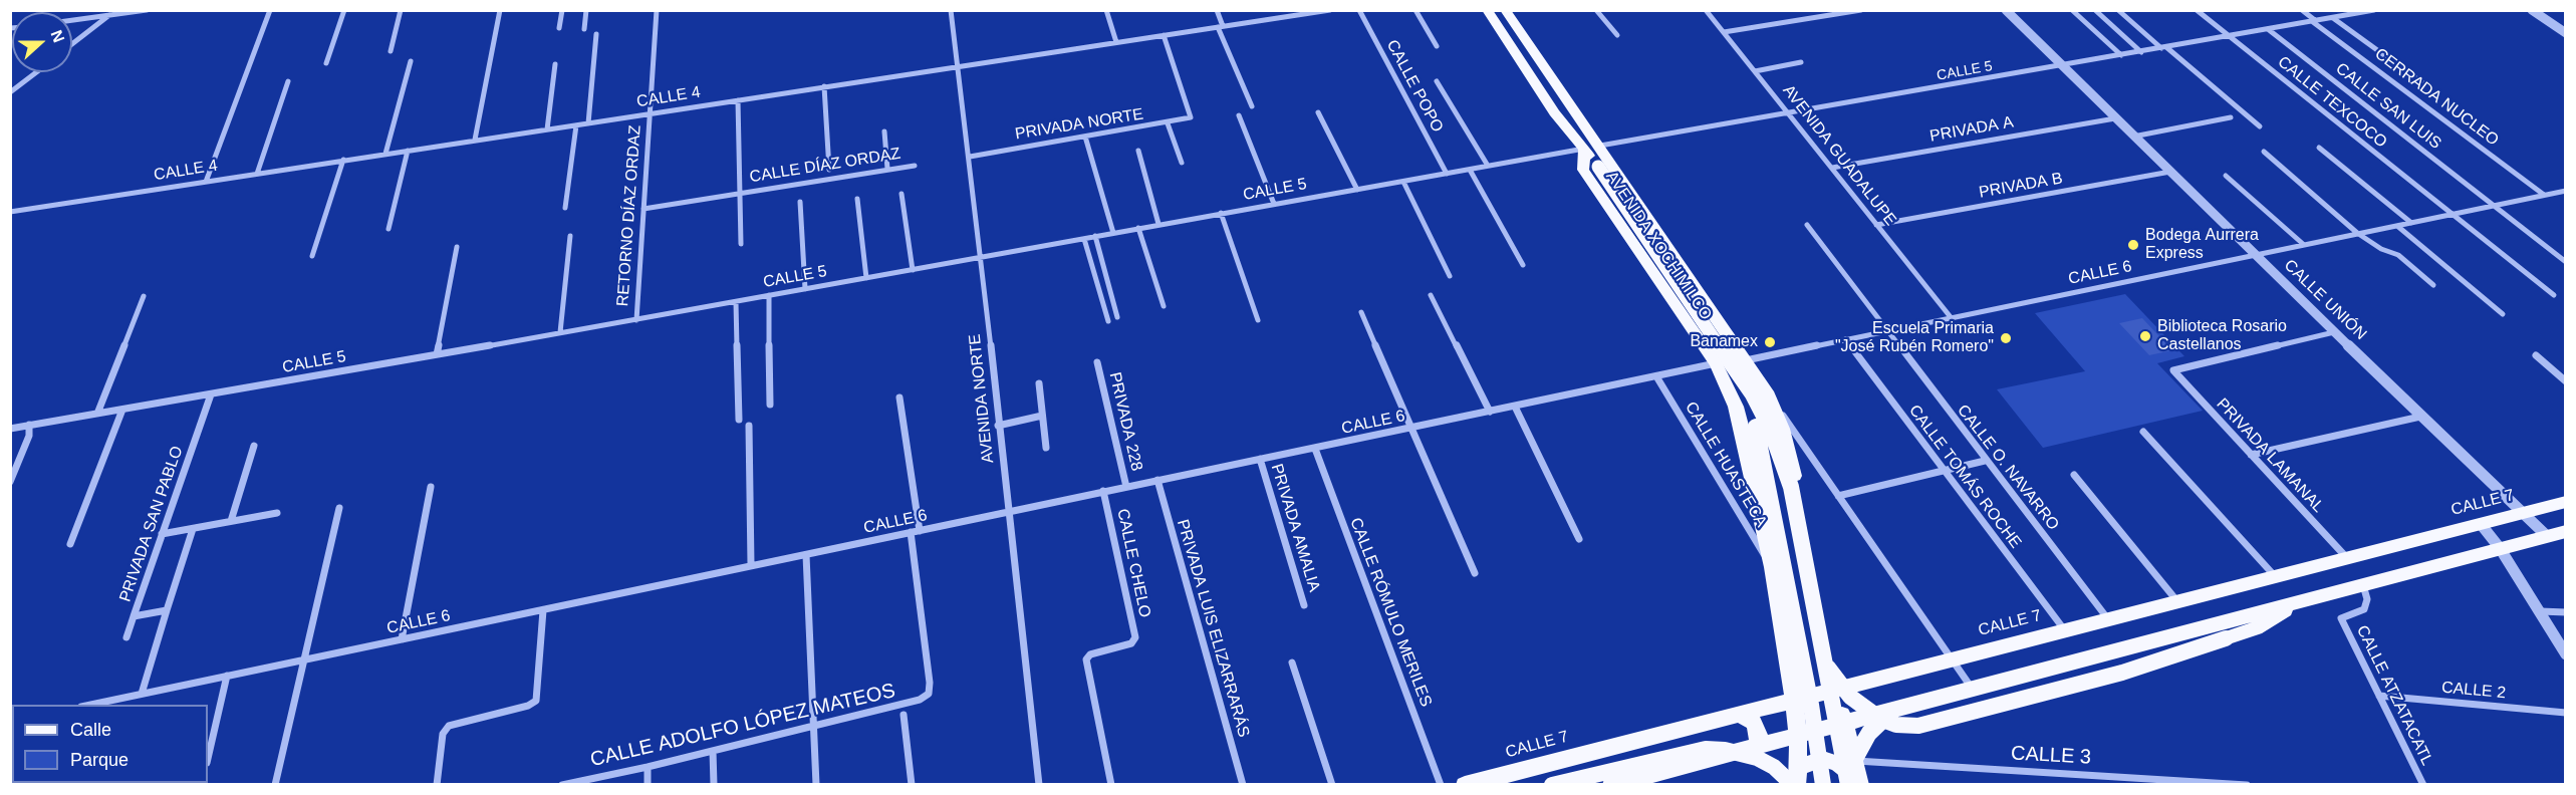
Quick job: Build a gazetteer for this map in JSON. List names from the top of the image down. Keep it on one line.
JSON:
{"streets":{"main road":["AVENIDA XOCHIMILCO","CALLE 7"],"street":["CALLE 5","CALLE POPO","CALLE 4","CERRADA NUCLEO","CALLE TEXCOCO","CALLE SAN LUIS","PRIVADA NORTE","PRIVADA A","AVENIDA GUADALUPE","CALLE DÍAZ ORDAZ","PRIVADA B","RETORNO DÍAZ ORDAZ","CALLE 6","CALLE UNIÓN","AVENIDA NORTE","PRIVADA 228","PRIVADA LAMANAL","CALLE HUASTECA","CALLE O. NAVARRO","CALLE TOMÁS ROCHE","PRIVADA SAN PABLO","PRIVADA AMALIA","CALLE CHELO","CALLE RÓMULO MERILES","PRIVADA LUIS ELIZARRARÁS","CALLE 2","CALLE ATZATACATL","CALLE ADOLFO LÓPEZ MATEOS","CALLE 3"]},"crossings":[["CALLE 5","CALLE POPO"],["CALLE 5","CERRADA NUCLEO"],["CALLE 5","CALLE TEXCOCO"],["CALLE 5","CALLE SAN LUIS"],["CALLE 5","AVENIDA GUADALUPE"],["CALLE 5","RETORNO DÍAZ ORDAZ"],["CALLE 5","AVENIDA XOCHIMILCO"],["CALLE 5","CALLE UNIÓN"],["CALLE 5","AVENIDA NORTE"],["CALLE 5","PRIVADA SAN PABLO"],["CALLE 4","PRIVADA NORTE"],["CALLE 4","RETORNO DÍAZ ORDAZ"],["CALLE 4","AVENIDA NORTE"],["CERRADA NUCLEO","CALLE 6"],["CALLE TEXCOCO","CALLE 6"],["CALLE SAN LUIS","CALLE 6"],["PRIVADA NORTE","AVENIDA NORTE"],["PRIVADA A","AVENIDA GUADALUPE"],["PRIVADA A","CALLE UNIÓN"],["AVENIDA GUADALUPE","PRIVADA B"],["AVENIDA GUADALUPE","CALLE 6"],["CALLE DÍAZ ORDAZ","RETORNO DÍAZ ORDAZ"],["PRIVADA B","CALLE UNIÓN"],["AVENIDA XOCHIMILCO","CALLE 6"],["AVENIDA XOCHIMILCO","CALLE HUASTECA"],["AVENIDA XOCHIMILCO","CALLE 7"],["AVENIDA XOCHIMILCO","CALLE 3"],["CALLE 6","CALLE UNIÓN"],["CALLE 6","AVENIDA NORTE"],["CALLE 6","PRIVADA 228"],["CALLE 6","CALLE HUASTECA"],["CALLE 6","CALLE O. NAVARRO"],["CALLE 6","CALLE TOMÁS ROCHE"],["CALLE 6","PRIVADA AMALIA"],["CALLE 6","CALLE CHELO"],["CALLE 6","CALLE RÓMULO MERILES"],["CALLE 6","PRIVADA LUIS ELIZARRARÁS"],["CALLE 6","CALLE ADOLFO LÓPEZ MATEOS"],["CALLE UNIÓN","PRIVADA LAMANAL"],["CALLE UNIÓN","CALLE 7"],["PRIVADA LAMANAL","CALLE 7"],["CALLE O. NAVARRO","CALLE 7"],["CALLE TOMÁS ROCHE","CALLE 7"],["CALLE 2","CALLE ATZATACATL"]],"places":["Bodega Aurrera Express","Biblioteca Rosario Castellanos","Escuela Primaria \"José Rubén Romero\"","Banamex"],"legend":["Calle","Parque"],"north":"right"}
